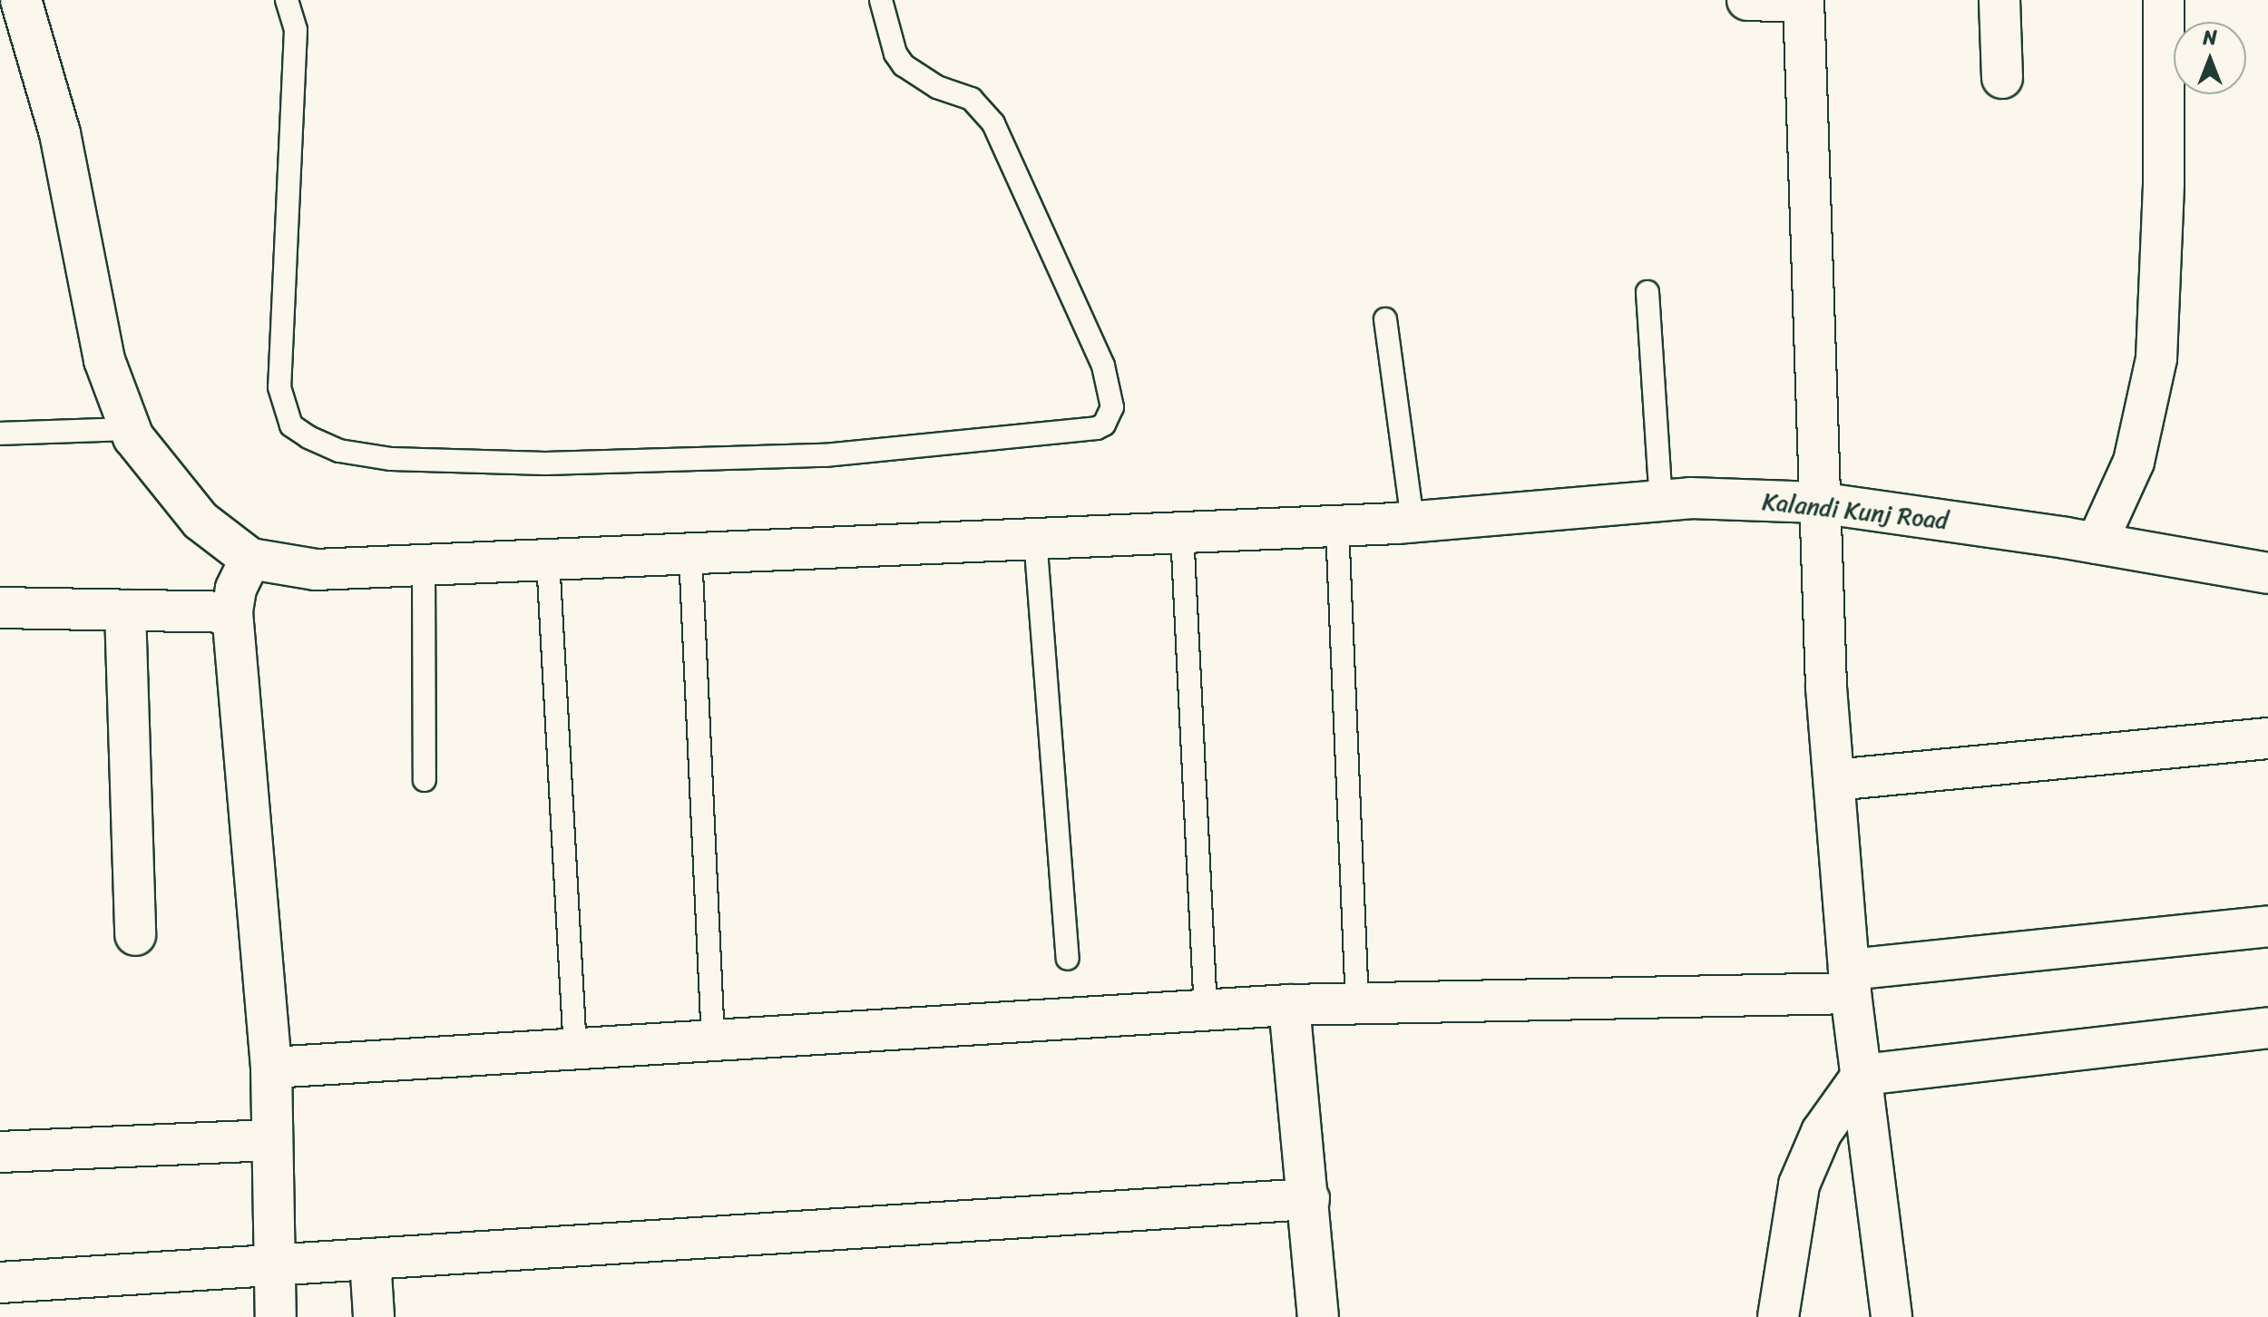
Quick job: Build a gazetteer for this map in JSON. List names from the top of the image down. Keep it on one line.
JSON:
{"streets":{"street":["Kalandi Kunj Road"]},"north":"top"}
